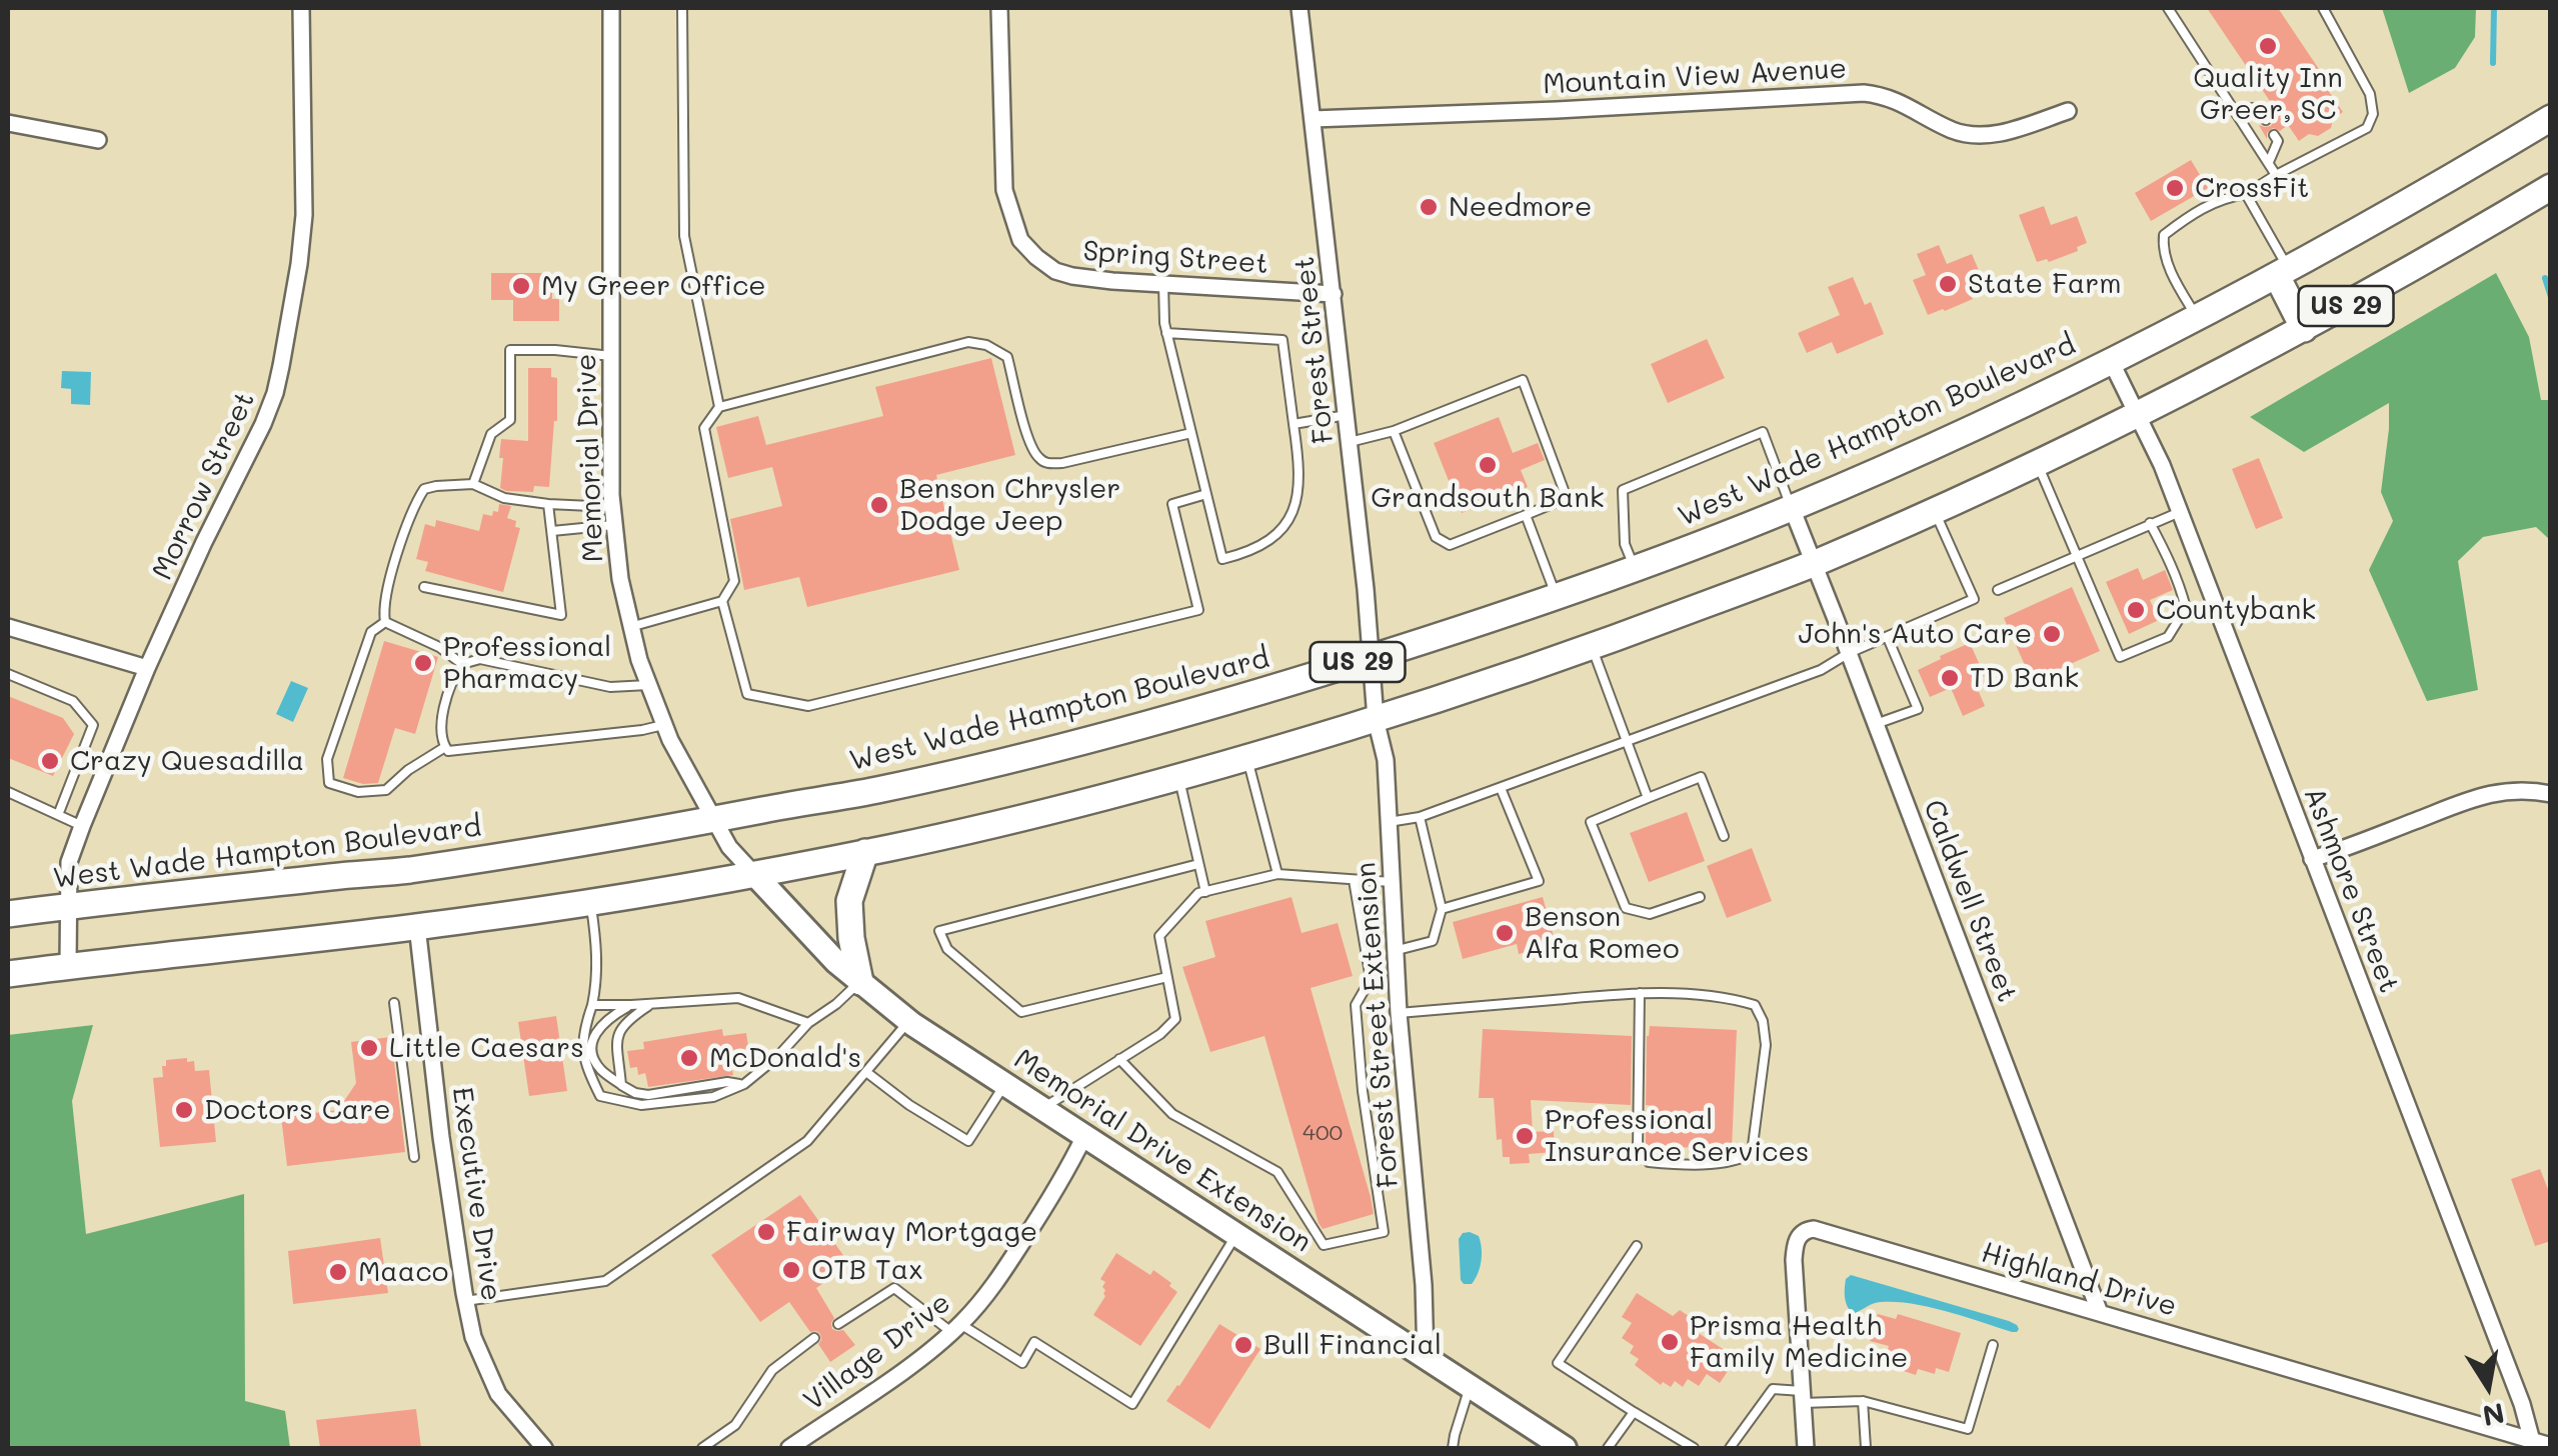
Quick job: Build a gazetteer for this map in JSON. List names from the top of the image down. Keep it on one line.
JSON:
{"streets":{"main road":["US 29","West Wade Hampton Boulevard"],"street":["Mountain View Avenue","Spring Street","Forest Street","Memorial Drive","Morrow Street","Ashmore Street","Caldwell Street","Forest Street Extension","Memorial Drive Extension","Executive Drive","Highland Drive","Village Drive"]},"crossings":[["Mountain View Avenue","Forest Street"],["Spring Street","Forest Street"],["US 29","Memorial Drive"],["US 29","Morrow Street"],["US 29","Ashmore Street"],["US 29","Caldwell Street"],["US 29","Forest Street Extension"],["US 29","Memorial Drive Extension"],["US 29","Executive Drive"],["Forest Street","West Wade Hampton Boulevard"],["Forest Street","Forest Street Extension"],["West Wade Hampton Boulevard","Memorial Drive"],["West Wade Hampton Boulevard","Morrow Street"],["West Wade Hampton Boulevard","Ashmore Street"],["West Wade Hampton Boulevard","Caldwell Street"],["Memorial Drive","Memorial Drive Extension"],["Ashmore Street","Highland Drive"],["Caldwell Street","Highland Drive"],["Forest Street Extension","Memorial Drive Extension"],["Memorial Drive Extension","Village Drive"]],"places":["Quality Inn Greer, SC","CrossFit","Needmore","State Farm","My Greer Office","Grandsouth Bank","Benson Chrysler Dodge Jeep","Countybank","John's Auto Care","Professional Pharmacy","TD Bank","Crazy Quesadilla","Benson Alfa Romeo","Little Caesars","McDonald's","Doctors Care","Professional Insurance Services","Fairway Mortgage","OTB Tax","Maaco","Prisma Health Family Medicine","Bull Financial"],"house_numbers":["400"],"north":"bottom"}
